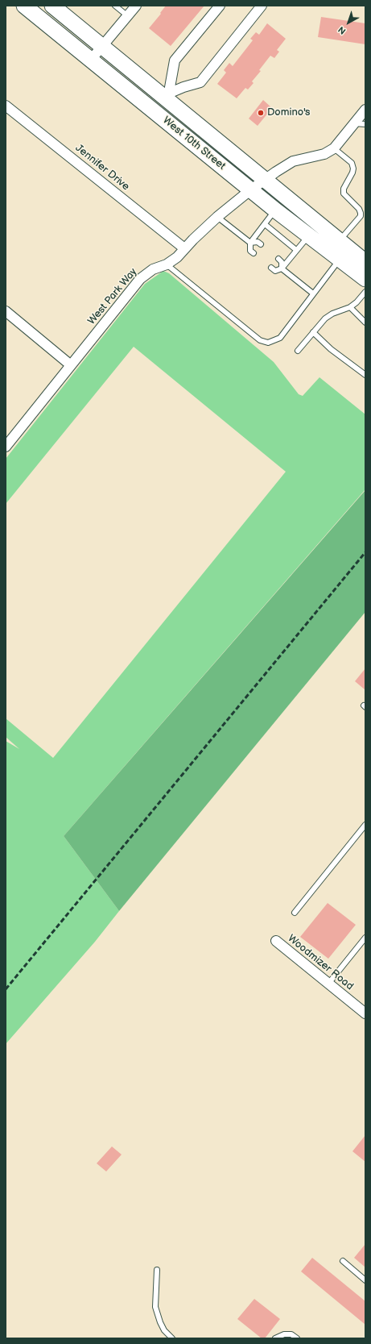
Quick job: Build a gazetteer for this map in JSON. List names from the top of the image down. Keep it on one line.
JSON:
{"streets":{"main road":["West 10th Street"],"street":["Jennifer Drive","West Park Way","Woodmizer Road"]},"crossings":[["West 10th Street","West Park Way"],["Jennifer Drive","West Park Way"]],"places":["Domino's"],"north":"bottom left"}
